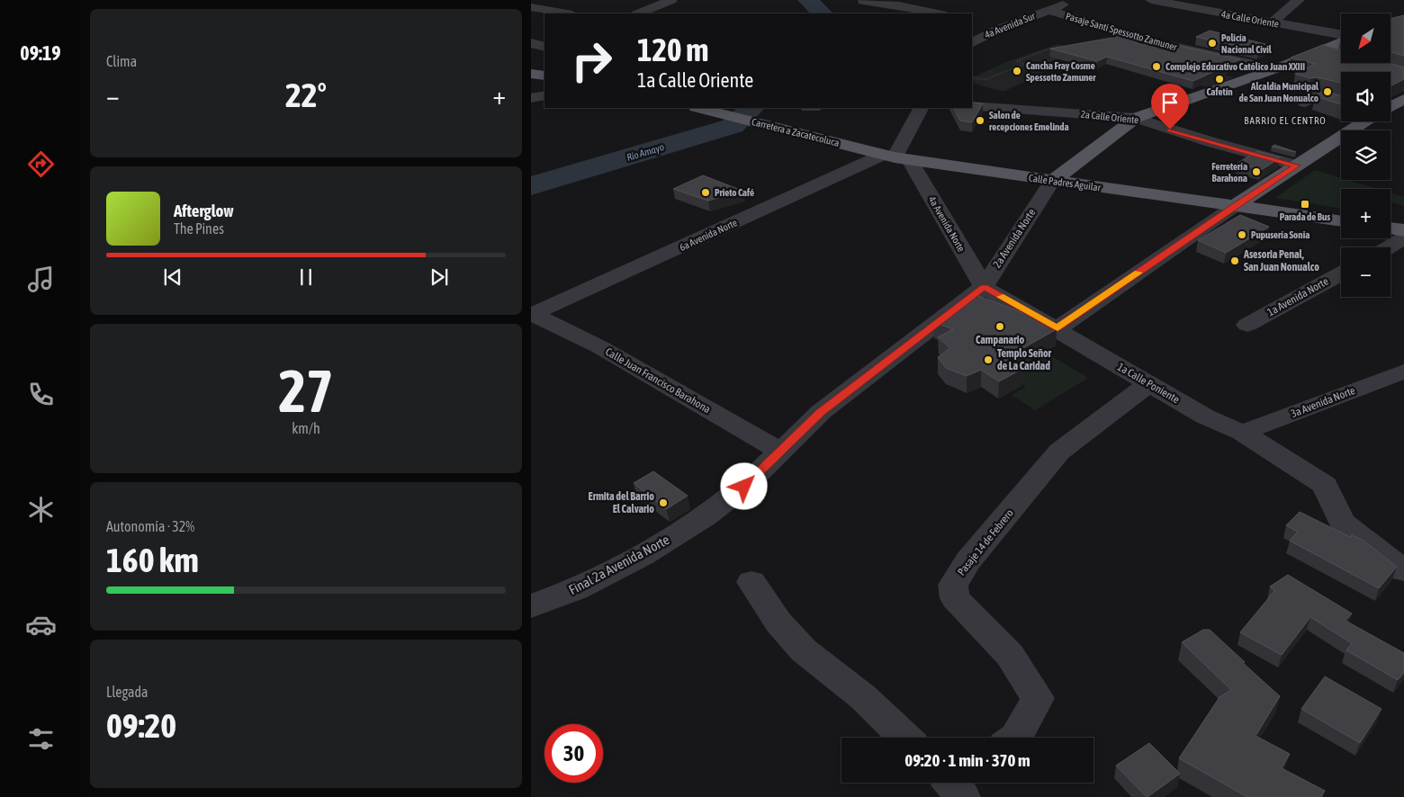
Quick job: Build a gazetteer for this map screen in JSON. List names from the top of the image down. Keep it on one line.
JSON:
{"streets":{"main road":["Carretera a Zacatecoluca","Calle Padres Aguilar"],"street":["4a Calle Oriente","4a Avenida Sur","Pasaje Santi Spessotto Zamuner","2a Calle Oriente","4a Avenida Norte","6a Avenida Norte","2a Avenida Norte","1a Avenida Norte","Calle Juan Francisco Barahona","1a Calle Poniente","3a Avenida Norte","Pasaje 14 de Febrero","Final 2a Avenida Norte"]},"crossings":[["4a Avenida Sur","Pasaje Santi Spessotto Zamuner"],["Carretera a Zacatecoluca","Calle Padres Aguilar"],["Carretera a Zacatecoluca","4a Avenida Norte"],["Carretera a Zacatecoluca","6a Avenida Norte"],["Calle Padres Aguilar","4a Avenida Norte"],["Calle Padres Aguilar","6a Avenida Norte"],["Calle Padres Aguilar","2a Avenida Norte"],["4a Avenida Norte","6a Avenida Norte"],["4a Avenida Norte","2a Avenida Norte"],["4a Avenida Norte","1a Calle Poniente"],["6a Avenida Norte","Calle Juan Francisco Barahona"],["2a Avenida Norte","Calle Juan Francisco Barahona"],["2a Avenida Norte","1a Calle Poniente"],["2a Avenida Norte","Final 2a Avenida Norte"],["1a Calle Poniente","3a Avenida Norte"],["1a Calle Poniente","Pasaje 14 de Febrero"]],"districts":["BARRIO EL CENTRO"],"water":["Río Amayo"],"places":{"other":["Policía Nacional Civil","Complejo Educativo Católico Juan XXIII","Cancha Fray Cosme Spessotto Zamuner","Cafetín","Alcaldia Municipal de San Juan Nonualco","Salon de recepciones Emelinda","Ferretería Barahona","Prieto Café","Pupusería Sonia","Asesoria Penal, San Juan Nonualco","Campanario","Templo Señor de La Caridad","Ermita del Barrio El Calvario"],"transit":["Parada de Bus"]},"north":"bottom left","page":{"tabs":"09:19","tile":["Clima",["27","km/h"],["Autonomía · 32%","160 km"],["Llegada","09:20"]],"map_buttons":["+","−"],"turn":["120 m","1a Calle Oriente"],"heat":["−","22°","+"],"song":["Afterglow","The Pines"],"limit":"30","trip":"09:20 · 1 min · 370 m"}}
